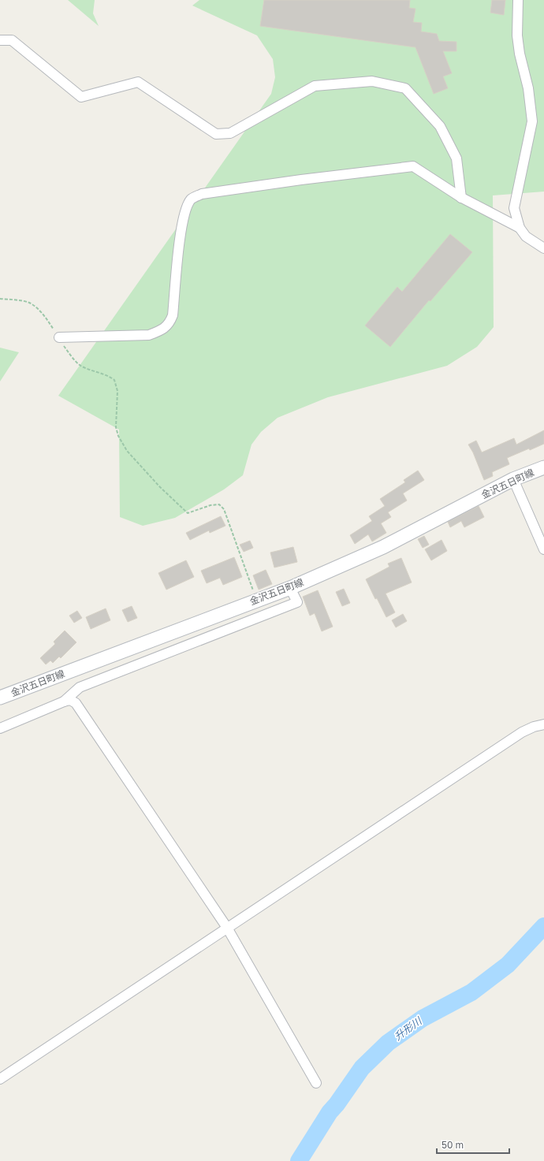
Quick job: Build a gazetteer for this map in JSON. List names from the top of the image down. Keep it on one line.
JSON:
{"streets":{"main road":["金沢五日町線"]},"water":["升形川"],"scale_bar":"50 m"}
